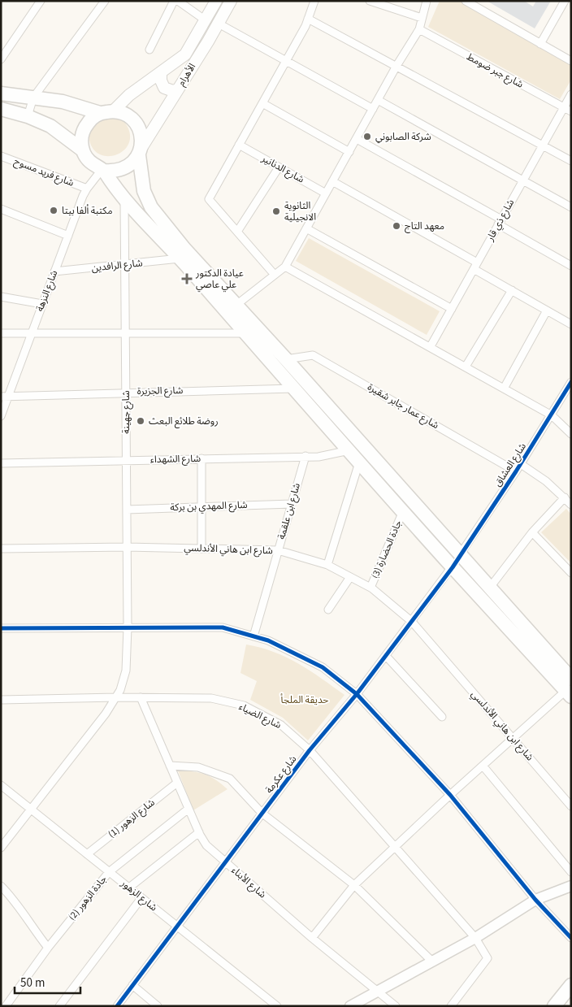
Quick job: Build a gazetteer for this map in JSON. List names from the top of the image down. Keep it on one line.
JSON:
{"streets":{"main road":["الأهرام"],"street":["شارع جبر ضومط","شارع الدنانير","شارع فريد مسوح","شارع ذي قار","شارع الرافدين","شارع النزهة","شارع الجزيرة","شارع عمار جابر شقيرة","شارع جهينة","شارع الشهداء","شارع العشاق","شارع المهدي بن بركة","شارع ابن علقمة","شارع ابن هاني الأندلسي","جادة الحضارة (3)","شارع الضياء","شارع عكرمة","شارع الزهور (1)","شارع الأبناء","شارع الزهور","جادة الزهور (2)"]},"crossings":[["شارع جبر ضومط","شارع ذي قار"],["الأهرام","شارع النزهة"],["شارع فريد مسوح","شارع النزهة"],["شارع الرافدين","شارع النزهة"],["شارع الرافدين","شارع جهينة"],["شارع النزهة","شارع الجزيرة"],["شارع الجزيرة","شارع جهينة"],["شارع عمار جابر شقيرة","شارع العشاق"],["شارع جهينة","شارع الشهداء"],["شارع جهينة","شارع المهدي بن بركة"],["شارع جهينة","شارع ابن هاني الأندلسي"],["شارع جهينة","شارع الضياء"],["شارع جهينة","شارع الزهور"],["شارع الشهداء","شارع ابن علقمة"],["شارع العشاق","شارع عكرمة"],["شارع المهدي بن بركة","شارع ابن علقمة"],["شارع ابن علقمة","شارع ابن هاني الأندلسي"],["شارع ابن هاني الأندلسي","جادة الحضارة (3)"],["شارع ابن هاني الأندلسي","شارع عكرمة"],["شارع الضياء","شارع عكرمة"],["شارع الضياء","شارع الأبناء"],["شارع عكرمة","شارع الأبناء"],["شارع عكرمة","شارع الزهور"],["شارع الزهور (1)","شارع الأبناء"],["شارع الزهور (1)","شارع الزهور"],["شارع الأبناء","جادة الزهور (2)"],["شارع الزهور","جادة الزهور (2)"]],"parks":["حديقة الملجأ"],"places":{"other":["شركة الصابوني","مكتبة ألفا بيتا","الثانوية الانجيلية","معهد التاج","روضة طلائع البعث"],"health":["عيادة الدكتور علي عاصي"]},"scale_bar":"50 m"}
